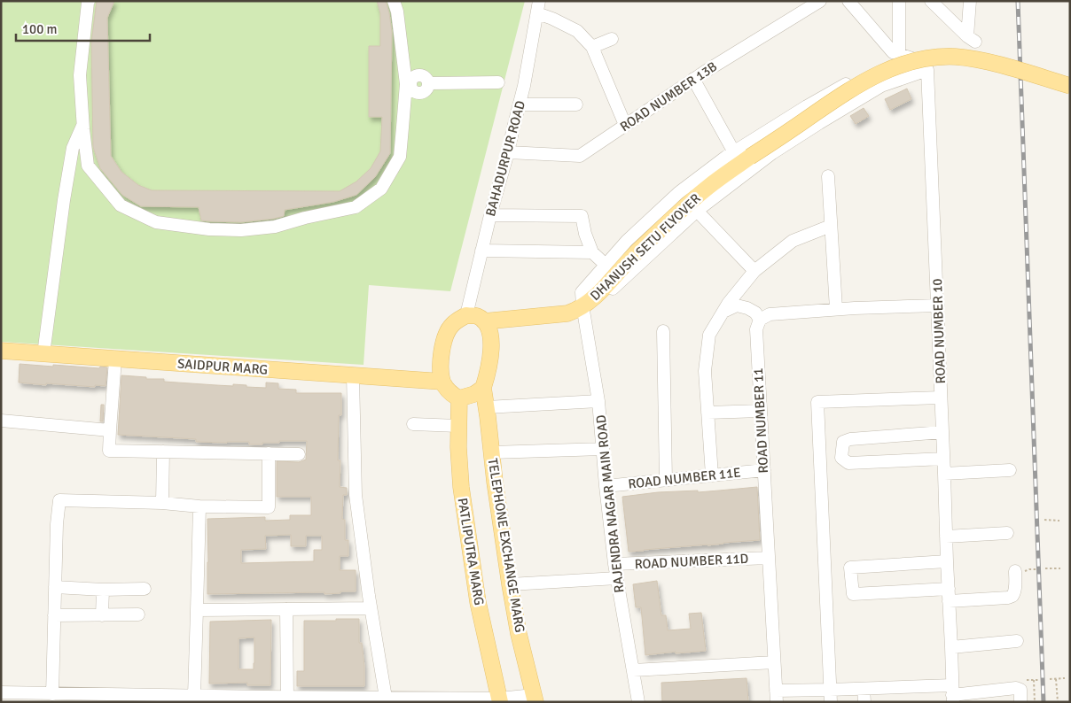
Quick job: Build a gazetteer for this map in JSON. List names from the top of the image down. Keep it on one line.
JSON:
{"streets":{"main road":["DHANUSH SETU FLYOVER","SAIDPUR MARG","TELEPHONE EXCHANGE MARG","PATLIPUTRA MARG"],"street":["ROAD NUMBER 13B","BAHADURPUR ROAD","ROAD NUMBER 10","ROAD NUMBER 11","ROAD NUMBER 11E","RAJENDRA NAGAR MAIN ROAD","ROAD NUMBER 11D"]},"crossings":[["ROAD NUMBER 13B","BAHADURPUR ROAD"],["BAHADURPUR ROAD","SAIDPUR MARG"],["BAHADURPUR ROAD","TELEPHONE EXCHANGE MARG"],["BAHADURPUR ROAD","PATLIPUTRA MARG"],["DHANUSH SETU FLYOVER","RAJENDRA NAGAR MAIN ROAD"],["SAIDPUR MARG","TELEPHONE EXCHANGE MARG"],["SAIDPUR MARG","PATLIPUTRA MARG"],["ROAD NUMBER 11","ROAD NUMBER 11E"],["ROAD NUMBER 11","ROAD NUMBER 11D"],["ROAD NUMBER 11E","RAJENDRA NAGAR MAIN ROAD"],["RAJENDRA NAGAR MAIN ROAD","ROAD NUMBER 11D"],["TELEPHONE EXCHANGE MARG","PATLIPUTRA MARG"]],"scale_bar":"100 m"}
